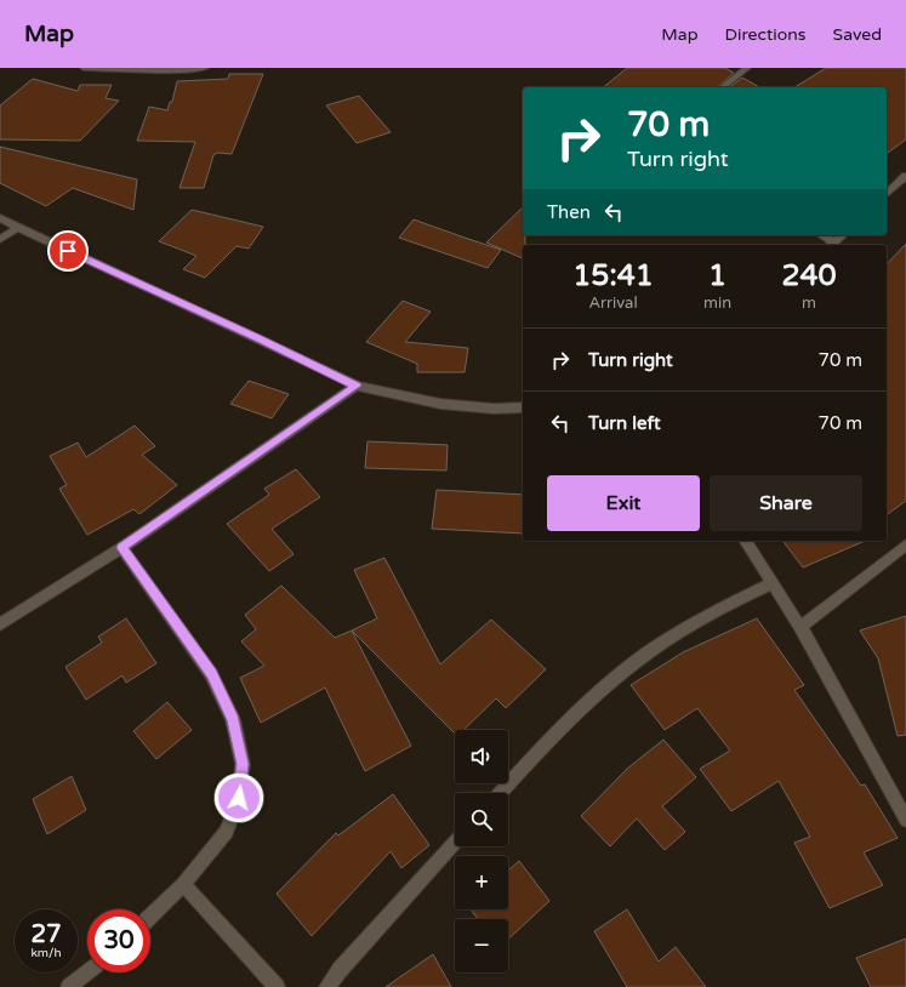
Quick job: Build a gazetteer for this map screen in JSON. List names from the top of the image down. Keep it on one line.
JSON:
{"page":{"header":"Map","nav":["Map","Directions","Saved"],"turn":["70 m","Turn right"],"then":"Then","eta":["15:41","Arrival","1","min","240","m"],"list":[{"name":"Turn right","value":"70 m"},{"name":"Turn left","value":"70 m"}],"buttons":["Exit","Share"],"map_buttons":["+","−"],"speed":"27 km/h","limit":"30"}}
